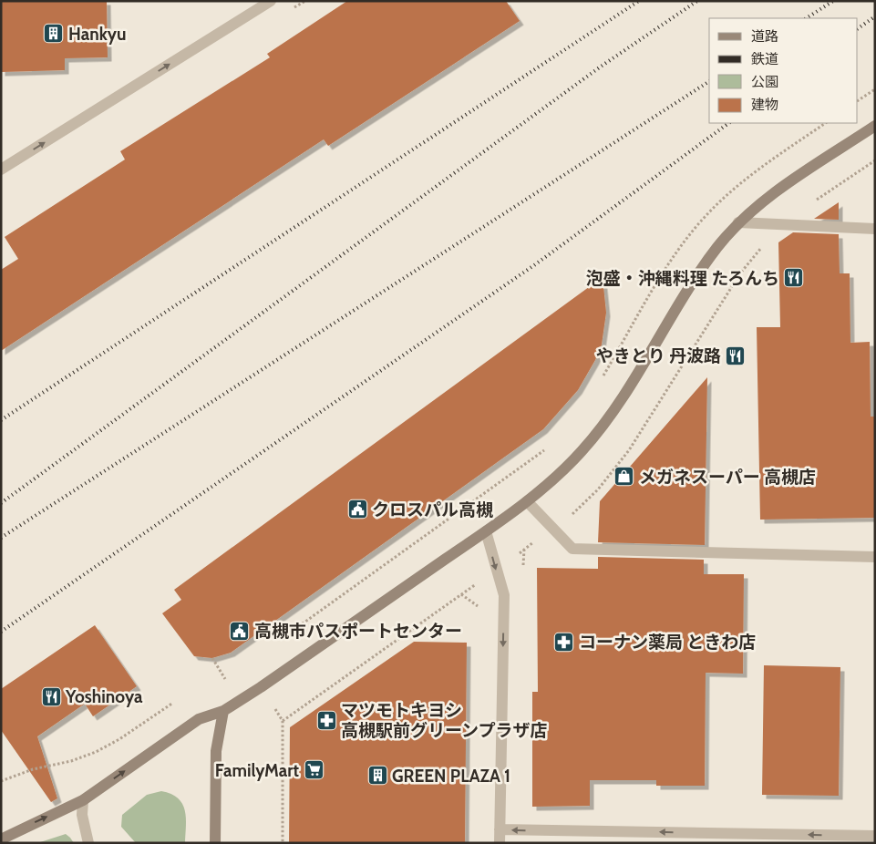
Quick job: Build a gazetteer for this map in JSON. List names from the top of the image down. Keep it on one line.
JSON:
{"places":{"building":["Hankyu","GREEN PLAZA 1"],"restaurant":["泡盛・沖縄料理 たろんち","やきとり 丹波路","Yoshinoya"],"shop":["メガネスーパー 高槻店"],"public building":["クロスパル高槻","高槻市パスポートセンター"],"pharmacy":["コーナン薬局 ときわ店","マツモトキヨシ 高槻駅前グリーンプラザ店"],"supermarket":["FamilyMart"]},"legend":["道路","鉄道","公園","建物"]}
